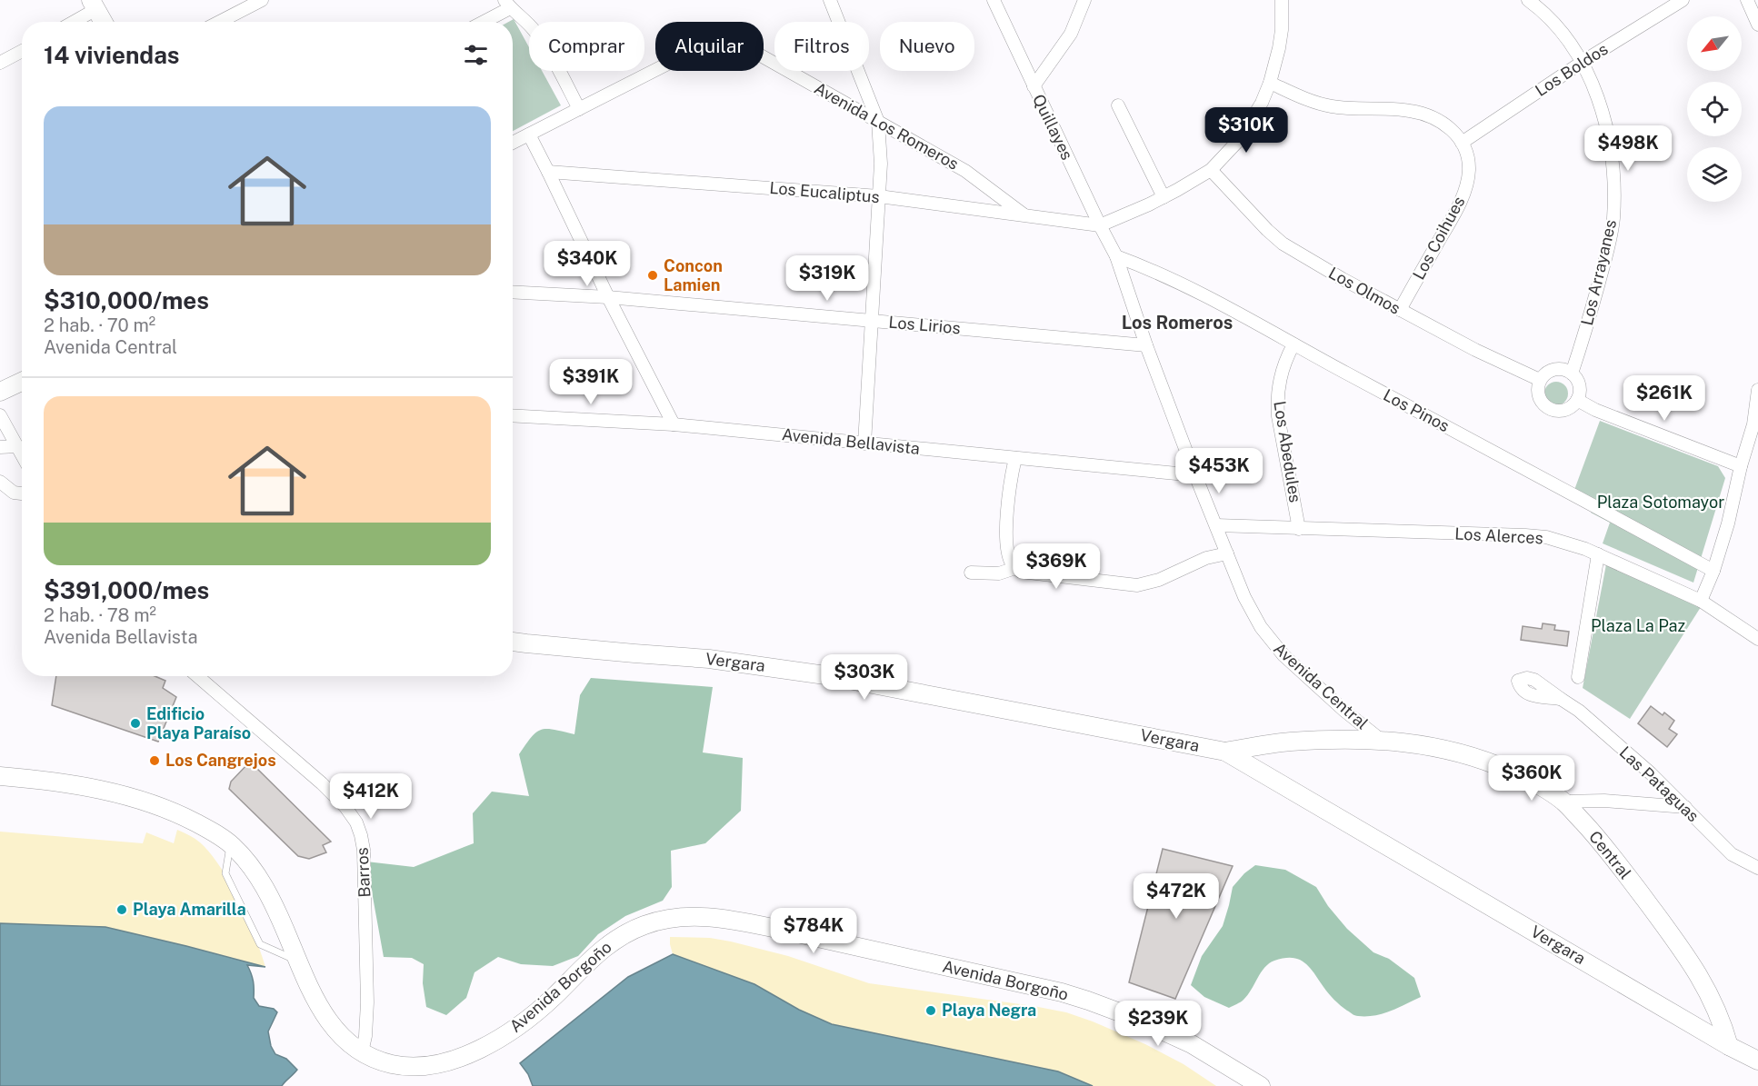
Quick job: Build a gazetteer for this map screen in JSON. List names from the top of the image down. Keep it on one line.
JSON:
{"streets":{"street":["Los Boldos","Avenida Los Romeros","Quillayes","Los Eucaliptus","Los Coihues","Los Arrayanes","Los Olmos","Los Lirios","Los Pinos","Avenida Bellavista","Los Abedules","Los Alerces","Vergara","Avenida Central","Las Pataguas","Central","Barros","Avenida Borgoño"]},"crossings":[["Los Boldos","Los Coihues"],["Los Boldos","Los Arrayanes"],["Avenida Los Romeros","Los Eucaliptus"],["Quillayes","Los Eucaliptus"],["Quillayes","Avenida Central"],["Los Eucaliptus","Avenida Central"],["Los Coihues","Los Olmos"],["Los Arrayanes","Los Olmos"],["Los Lirios","Avenida Central"],["Los Pinos","Los Abedules"],["Los Pinos","Avenida Central"],["Avenida Bellavista","Avenida Central"],["Los Abedules","Los Alerces"],["Los Alerces","Avenida Central"],["Vergara","Central"],["Avenida Central","Central"],["Barros","Avenida Borgoño"]],"districts":["Los Romeros"],"parks":["Plaza Sotomayor","Plaza La Paz"],"places":["Concon Lamien","Edificio Playa Paraíso","Los Cangrejos","Playa Amarilla","Playa Negra"],"north":"bottom left","page":{"chip":["Comprar","Alquilar","Filtros","Nuevo"],"heading":"14 viviendas","list":[{"name":"$310,000/mes","note":"2 hab. · 70 m² · Avenida Central"},{"name":"$391,000/mes","note":"2 hab. · 78 m² · Avenida Bellavista"}],"price":["$310K","$498K","$340K","$319K","$391K","$261K","$453K","$369K","$303K","$360K","$412K","$472K","$784K","$239K"]}}
